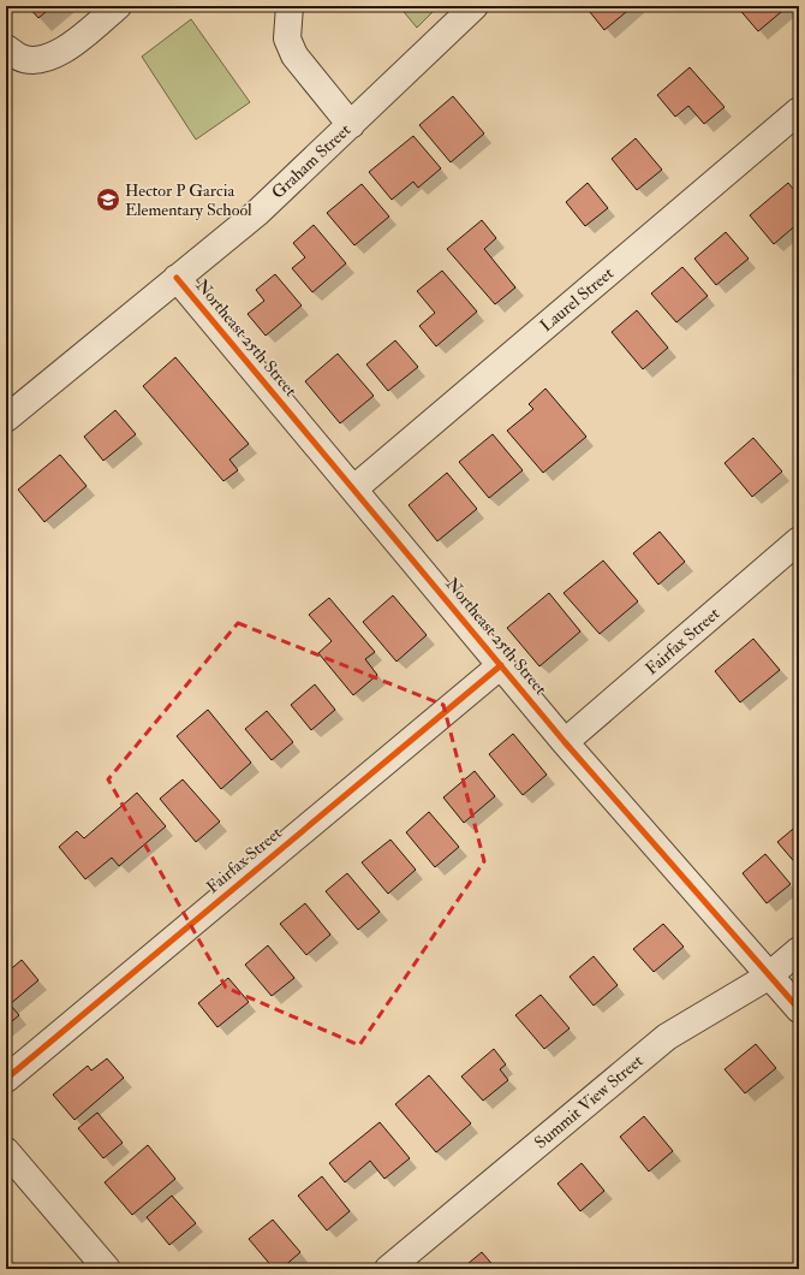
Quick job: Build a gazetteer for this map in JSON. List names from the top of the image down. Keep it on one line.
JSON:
{"streets":{"street":["Graham Street","Laurel Street","Northeast 25th Street","Fairfax Street","Summit View Street"]},"crossings":[["Graham Street","Northeast 25th Street"],["Laurel Street","Northeast 25th Street"],["Northeast 25th Street","Fairfax Street"],["Northeast 25th Street","Summit View Street"]],"places":{"school or university":["Hector P Garcia Elementary School"]}}
